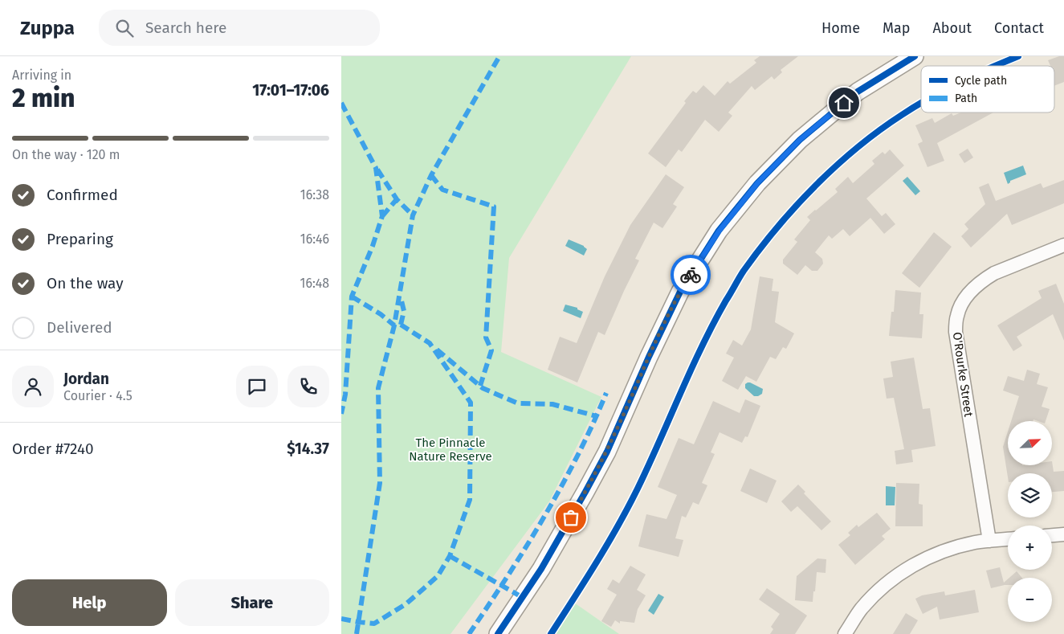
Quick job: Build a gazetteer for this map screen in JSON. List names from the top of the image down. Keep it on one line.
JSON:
{"streets":{"street":["O'Rourke Street"]},"parks":["The Pinnacle Nature Reserve"],"legend":["Cycle path","Path"],"north":"top right","page":{"header":"Zuppa","search":"Search here","nav":["Home","Map","About","Contact"],"heading":["2 min","Arriving in","17:01–17:06"],"panel":["Jordan","Courier · 4.5","Order #7240","$14.37"],"bar":"On the way · 120 m","list":[["Confirmed","16:38"],["Preparing","16:46"],["On the way","16:48"],"Delivered"],"map_buttons":["+","−"],"buttons":["Help","Share"]}}
